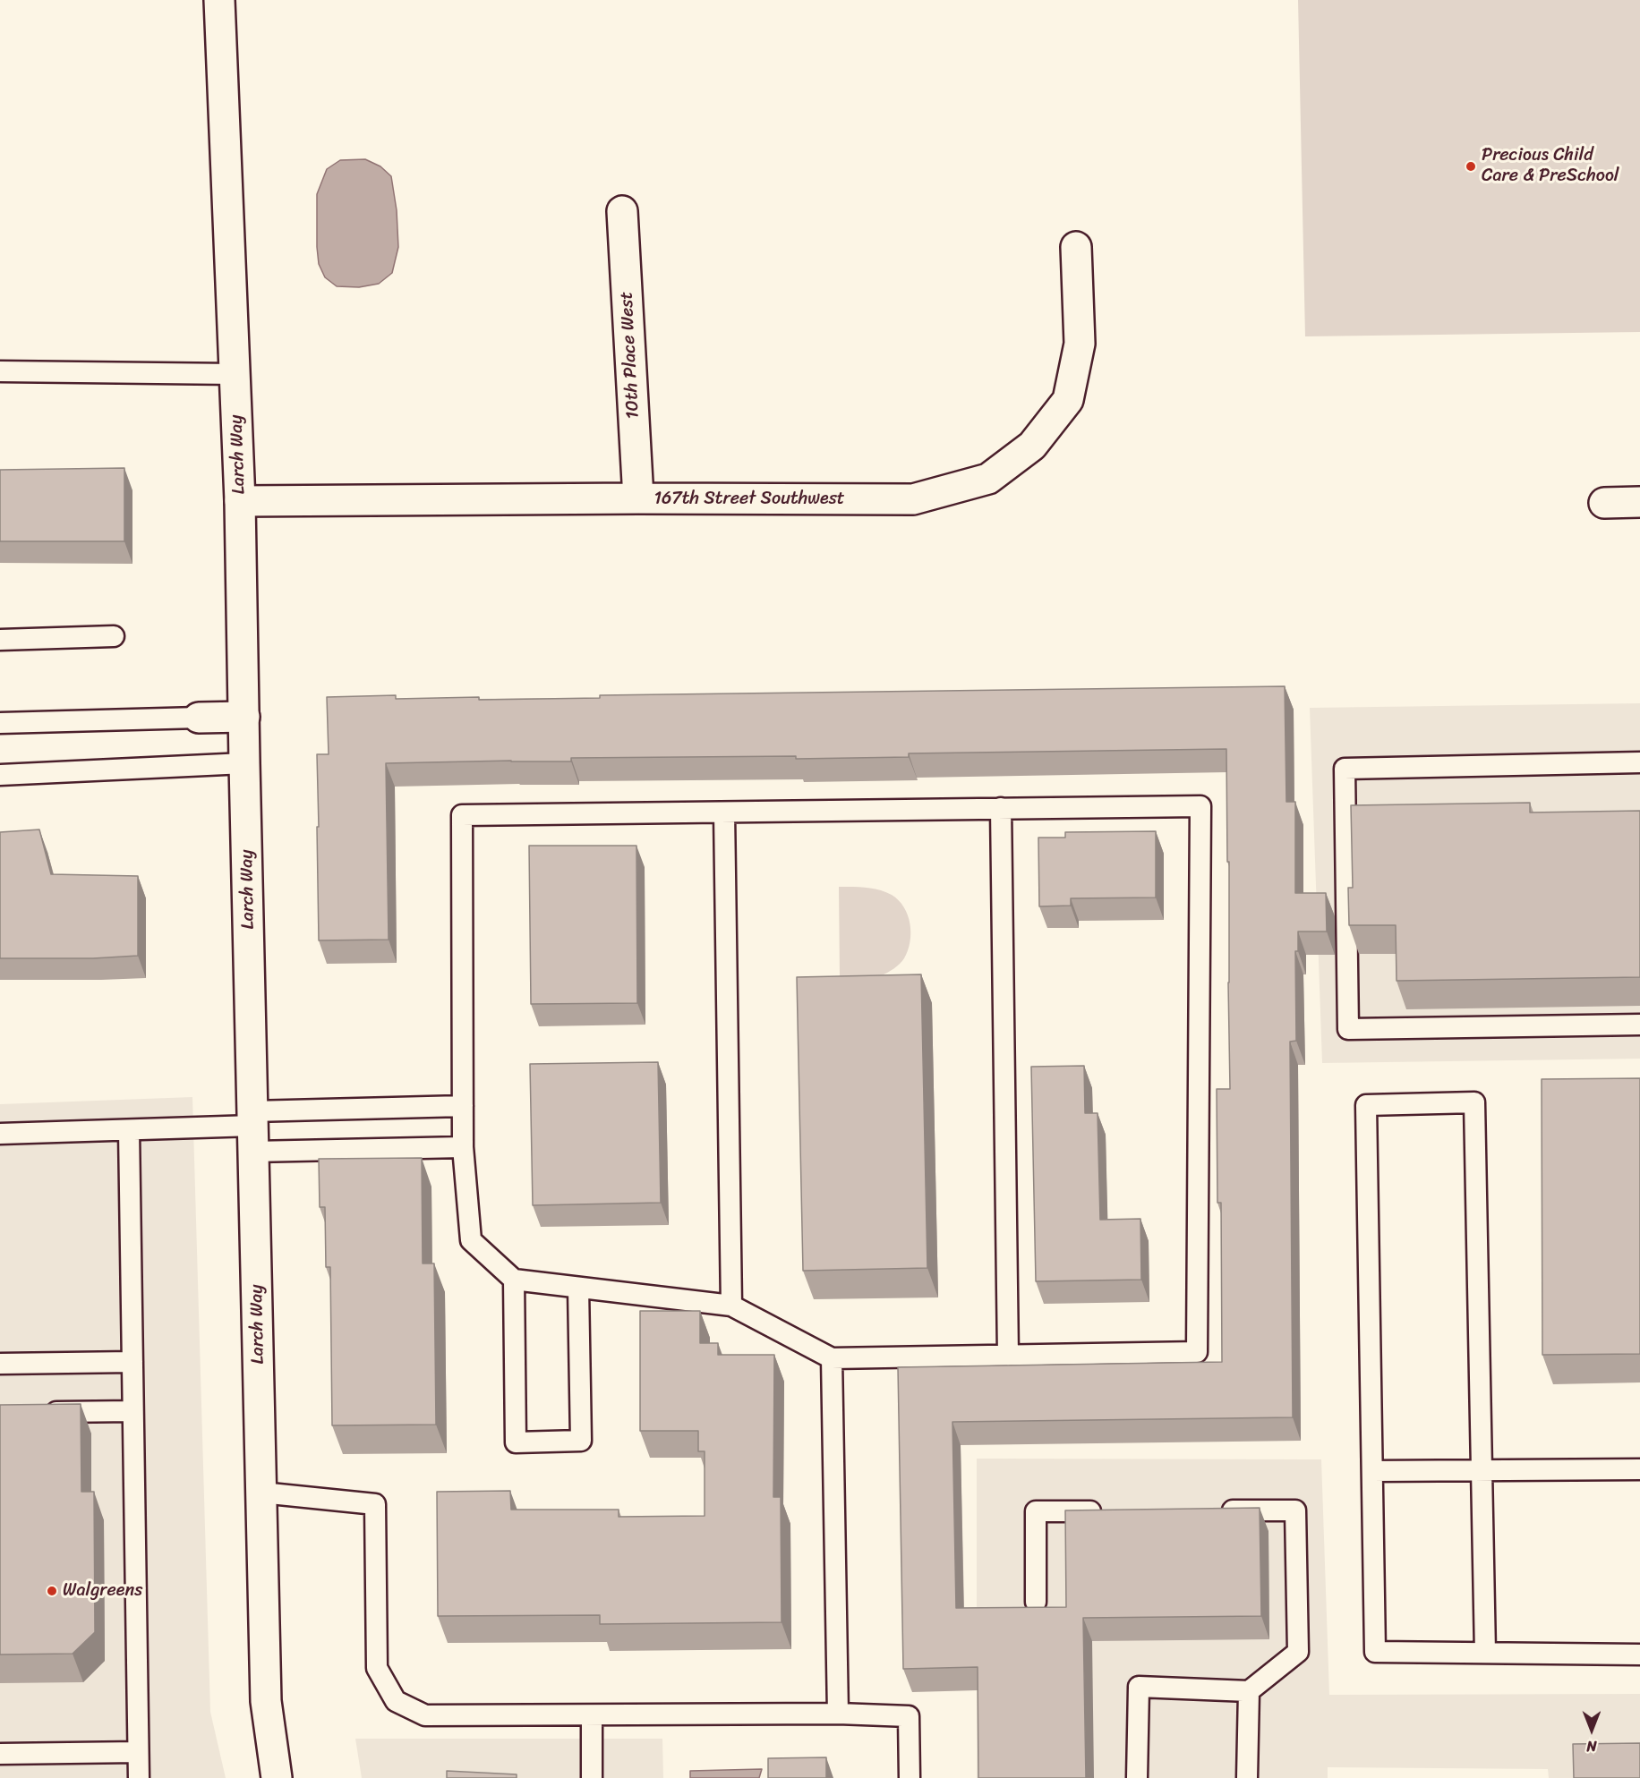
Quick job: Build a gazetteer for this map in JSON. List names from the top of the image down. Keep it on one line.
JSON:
{"streets":{"main road":["10th Place West","Larch Way","167th Street Southwest"]},"crossings":[["10th Place West","167th Street Southwest"],["Larch Way","167th Street Southwest"]],"places":["Precious Child Care & PreSchool","Walgreens"],"north":"bottom"}
